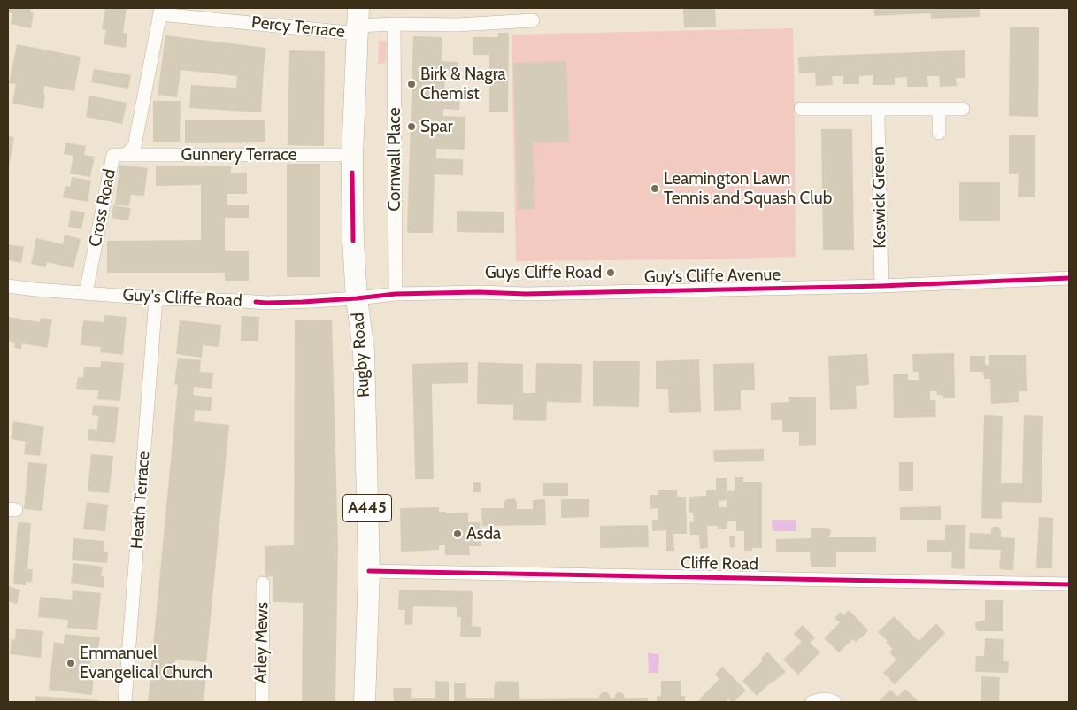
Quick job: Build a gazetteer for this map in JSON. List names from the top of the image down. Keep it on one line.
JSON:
{"streets":{"main road":["Rugby Road","A445"],"street":["Percy Terrace","Gunnery Terrace","Cornwall Place","Keswick Green","Cross Road","Guy's Cliffe Avenue","Guy's Cliffe Road","Heath Terrace","Cliffe Road","Arley Mews"]},"crossings":[["Percy Terrace","Cross Road"],["Percy Terrace","Rugby Road"],["Gunnery Terrace","Cross Road"],["Gunnery Terrace","Rugby Road"],["Cornwall Place","Guy's Cliffe Avenue"],["Keswick Green","Guy's Cliffe Avenue"],["Cross Road","Guy's Cliffe Road"],["Guy's Cliffe Avenue","Guy's Cliffe Road"],["Guy's Cliffe Avenue","Rugby Road"],["Guy's Cliffe Road","Rugby Road"],["Guy's Cliffe Road","Heath Terrace"],["Rugby Road","Cliffe Road"]],"places":["Birk & Nagra Chemist","Spar","Leamington Lawn Tennis and Squash Club","Guys Cliffe Road","Asda","Emmanuel Evangelical Church"]}
